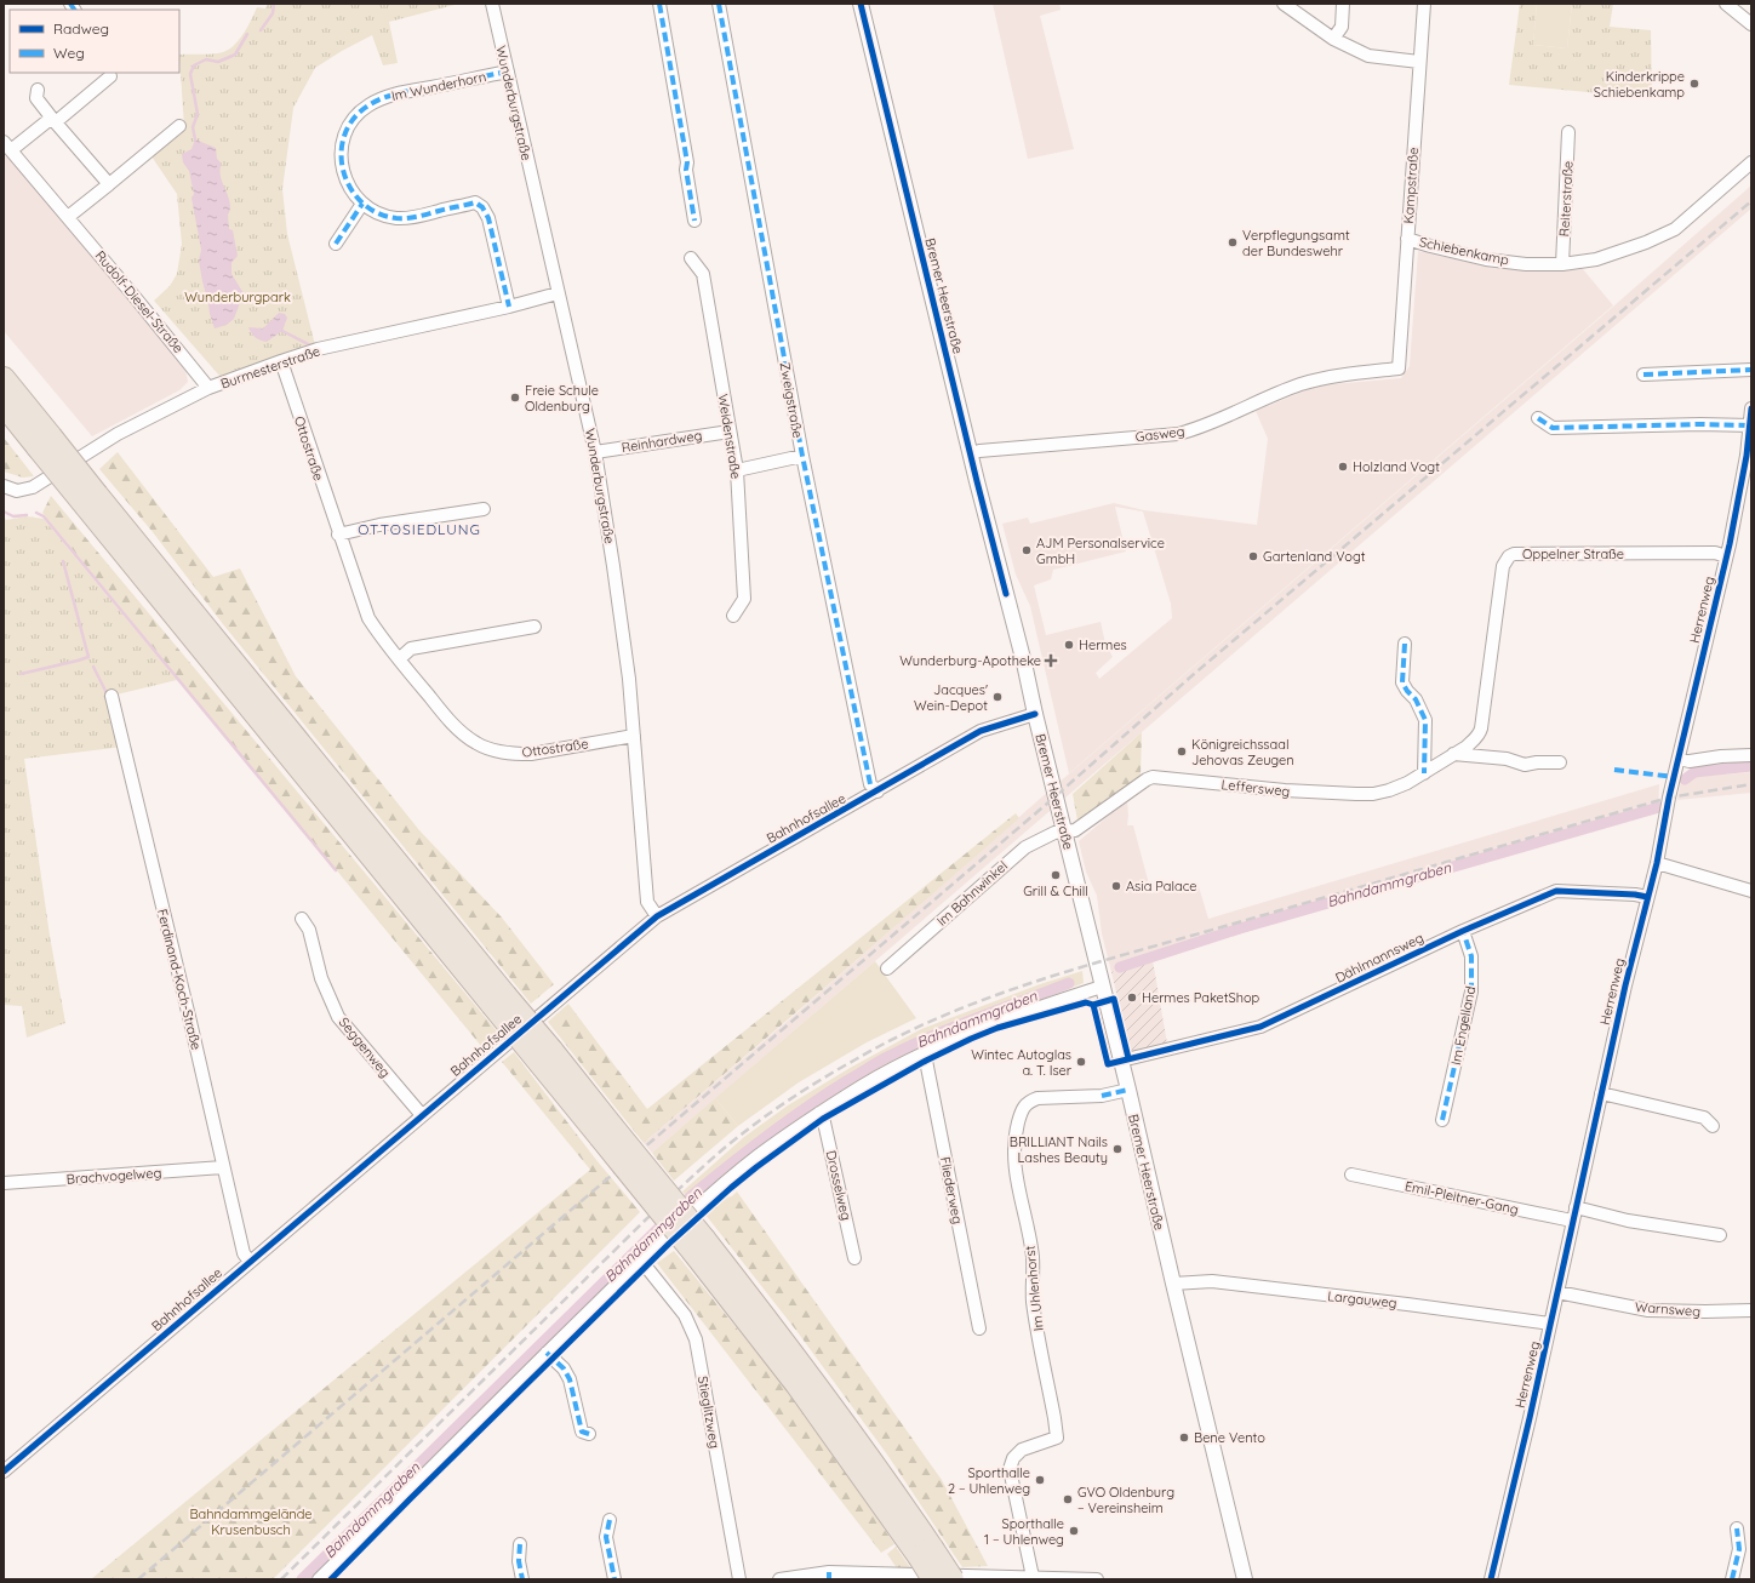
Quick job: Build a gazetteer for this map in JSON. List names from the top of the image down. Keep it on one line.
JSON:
{"streets":{"street":["Im Wunderhorn","Wunderburgstraße","Kampstraße","Reiterstraße","Schiebenkamp","Bremer Heerstraße","Rudolf-Diesel-Straße","Burmesterstraße","Zweigstraße","Gasweg","Weidenstraße","Reinhardweg","Ottostraße","Oppelner Straße","Herrenweg","Leffersweg","Bahnhofsallee","Im Bahnwinkel","Dählmannsweg","Ferdinand-Koch-Straße","Im Engelland","Seggenweg","Brachvogelweg","Drosselweg","Fliederweg","Emil-Pleitner-Gang","Im Uhlenhorst","Largauweg","Warnsweg","Stieglitzweg"]},"crossings":[["Im Wunderhorn","Wunderburgstraße"],["Im Wunderhorn","Burmesterstraße"],["Wunderburgstraße","Burmesterstraße"],["Wunderburgstraße","Reinhardweg"],["Wunderburgstraße","Ottostraße"],["Wunderburgstraße","Bahnhofsallee"],["Kampstraße","Schiebenkamp"],["Kampstraße","Gasweg"],["Reiterstraße","Schiebenkamp"],["Bremer Heerstraße","Gasweg"],["Bremer Heerstraße","Leffersweg"],["Bremer Heerstraße","Bahnhofsallee"],["Bremer Heerstraße","Im Bahnwinkel"],["Bremer Heerstraße","Dählmannsweg"],["Bremer Heerstraße","Im Uhlenhorst"],["Bremer Heerstraße","Largauweg"],["Rudolf-Diesel-Straße","Burmesterstraße"],["Burmesterstraße","Ottostraße"],["Zweigstraße","Bahnhofsallee"],["Weidenstraße","Reinhardweg"],["Oppelner Straße","Herrenweg"],["Oppelner Straße","Leffersweg"],["Herrenweg","Dählmannsweg"],["Herrenweg","Emil-Pleitner-Gang"],["Herrenweg","Largauweg"],["Herrenweg","Warnsweg"],["Leffersweg","Im Bahnwinkel"],["Bahnhofsallee","Ferdinand-Koch-Straße"],["Bahnhofsallee","Seggenweg"],["Dählmannsweg","Im Engelland"],["Ferdinand-Koch-Straße","Brachvogelweg"]],"districts":["OTTOSIEDLUNG"],"water":["Bahndammgraben"],"parks":["Wunderburgpark","Bahndammgelände Krusenbusch"],"places":{"other":["Kinderkrippe Schiebenkamp","Verpflegungsamt der Bundeswehr","Freie Schule Oldenburg","Holzland Vogt","AJM Personalservice GmbH","Gartenland Vogt","Hermes","Jacques' Wein-Depot","Königreichssaal Jehovas Zeugen","Grill & Chill","Asia Palace","Hermes PaketShop","Wintec Autoglas a. T. Iser","BRILLIANT Nails Lashes Beauty","Bene Vento","Sporthalle 2 – Uhlenweg","GVO Oldenburg – Vereinsheim","Sporthalle 1 – Uhlenweg"],"health":["Wunderburg-Apotheke"]},"legend":["Radweg","Weg"]}
